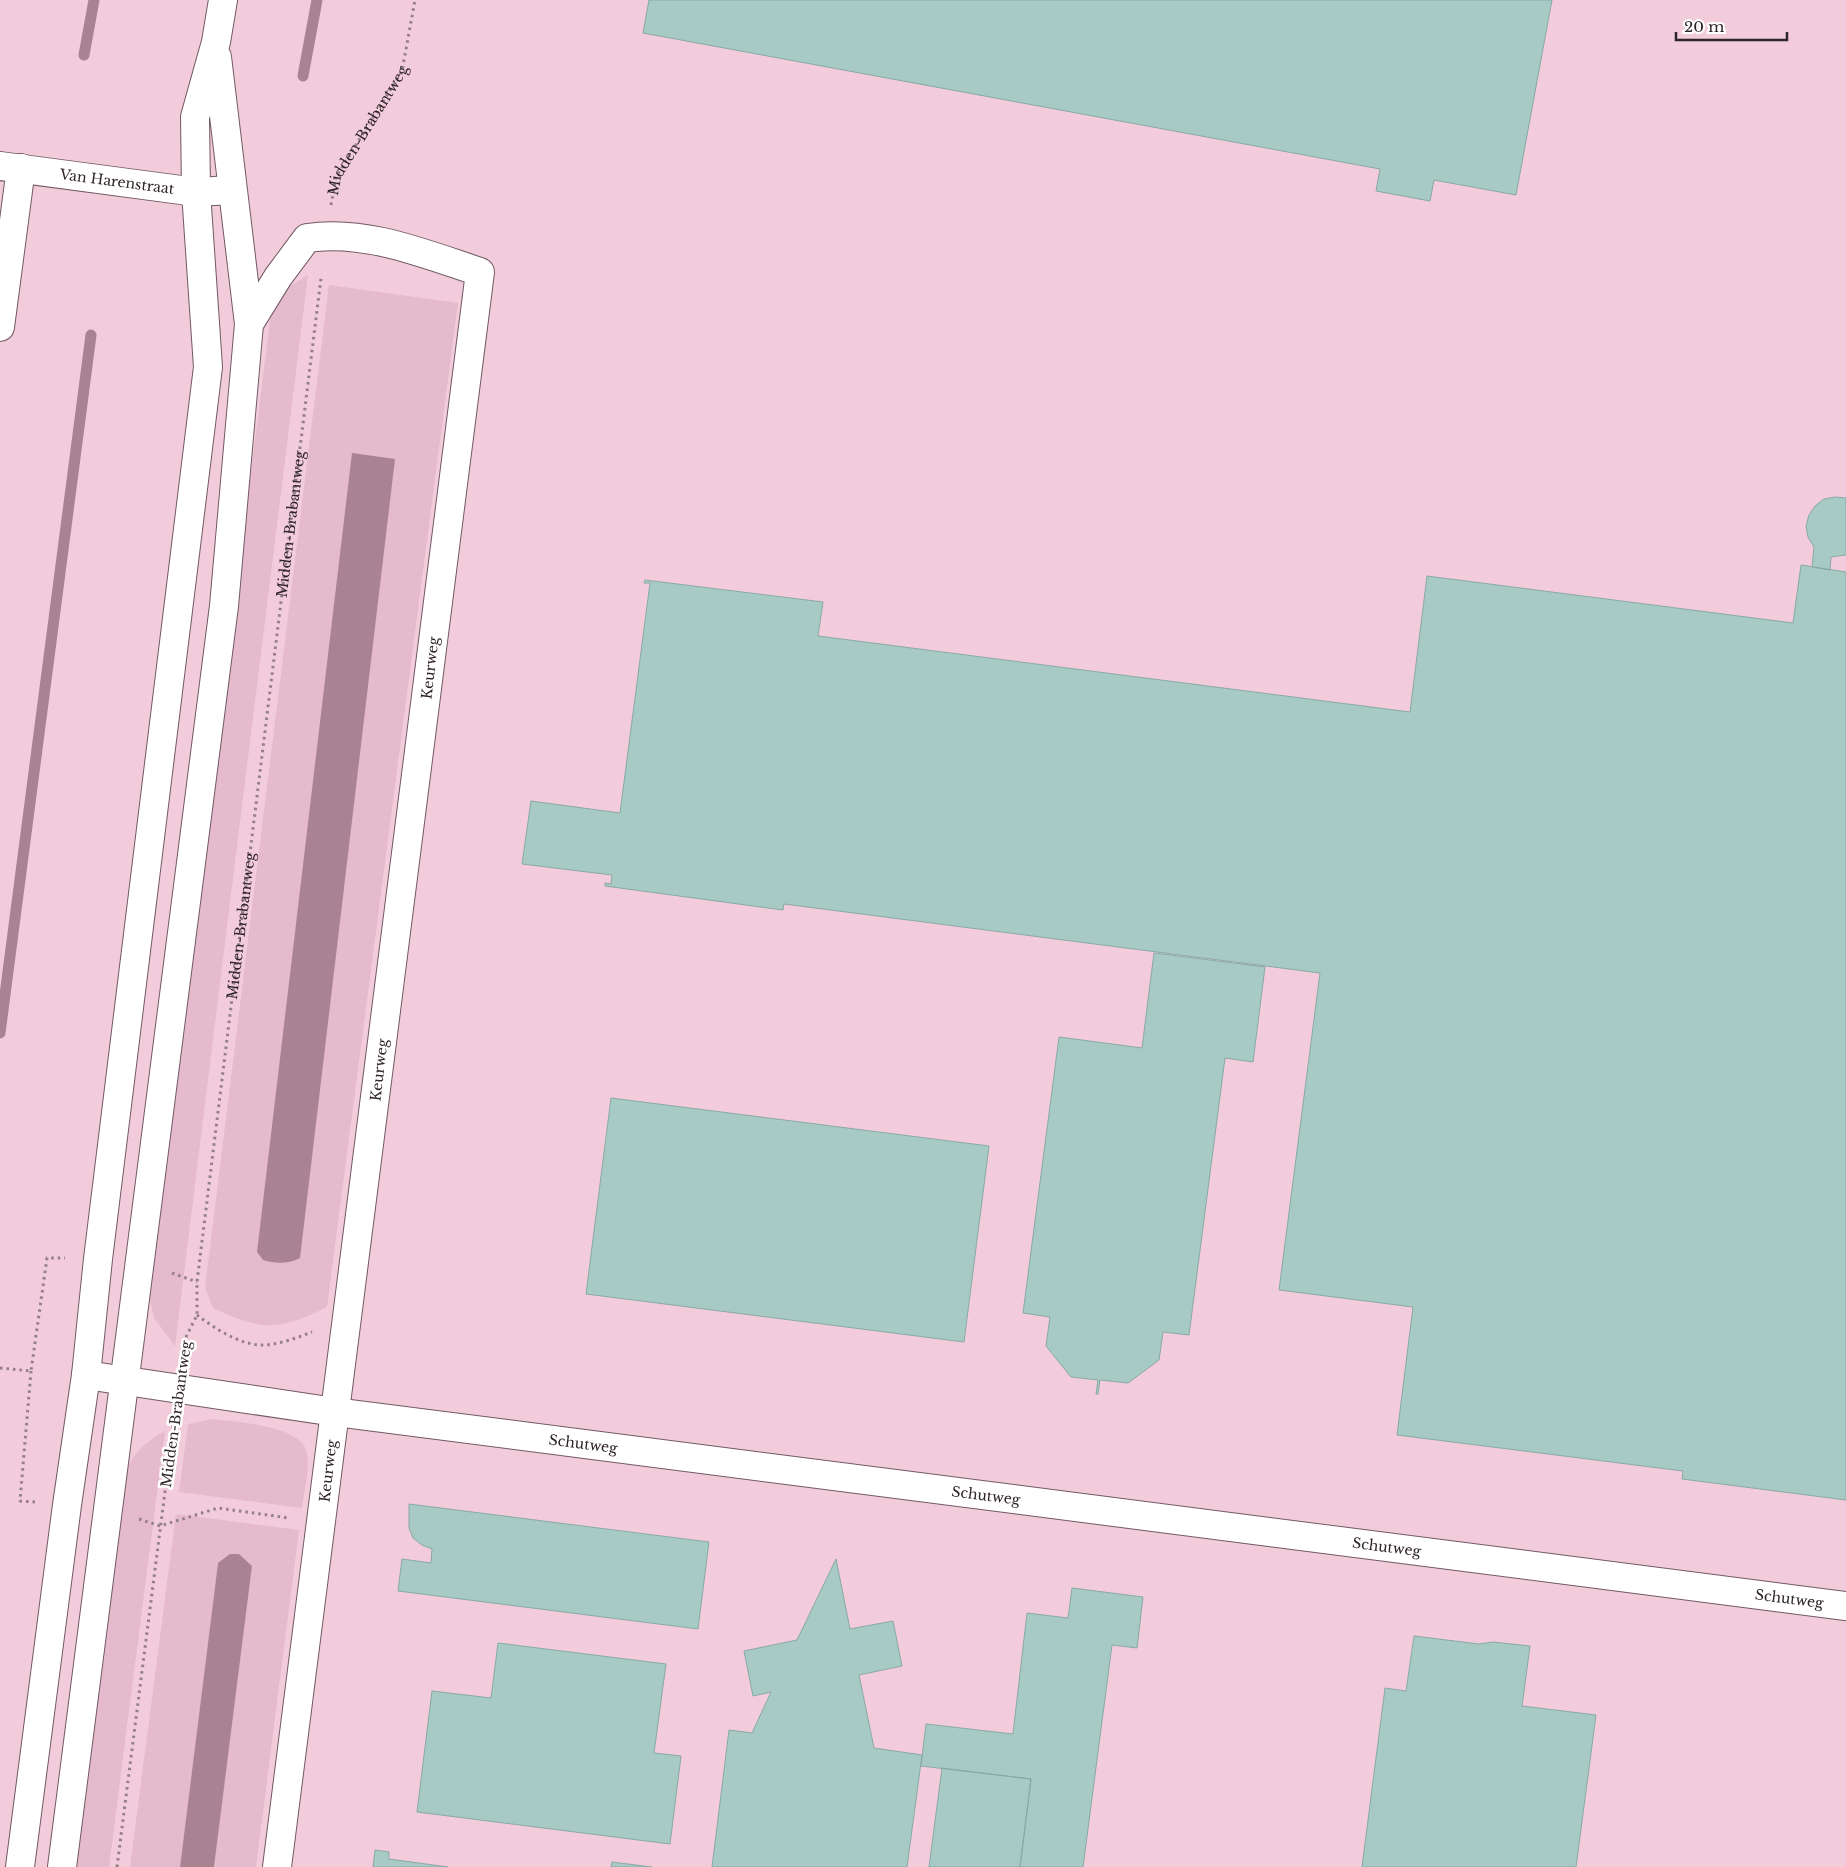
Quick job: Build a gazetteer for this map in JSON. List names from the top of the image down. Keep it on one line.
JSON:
{"streets":{"street":["Van Harenstraat","Keurweg","Schutweg"],"path":["Midden-Brabantweg"]},"crossings":[["Midden-Brabantweg","Keurweg"],["Midden-Brabantweg","Schutweg"],["Keurweg","Schutweg"]],"scale_bar":"20 m"}
